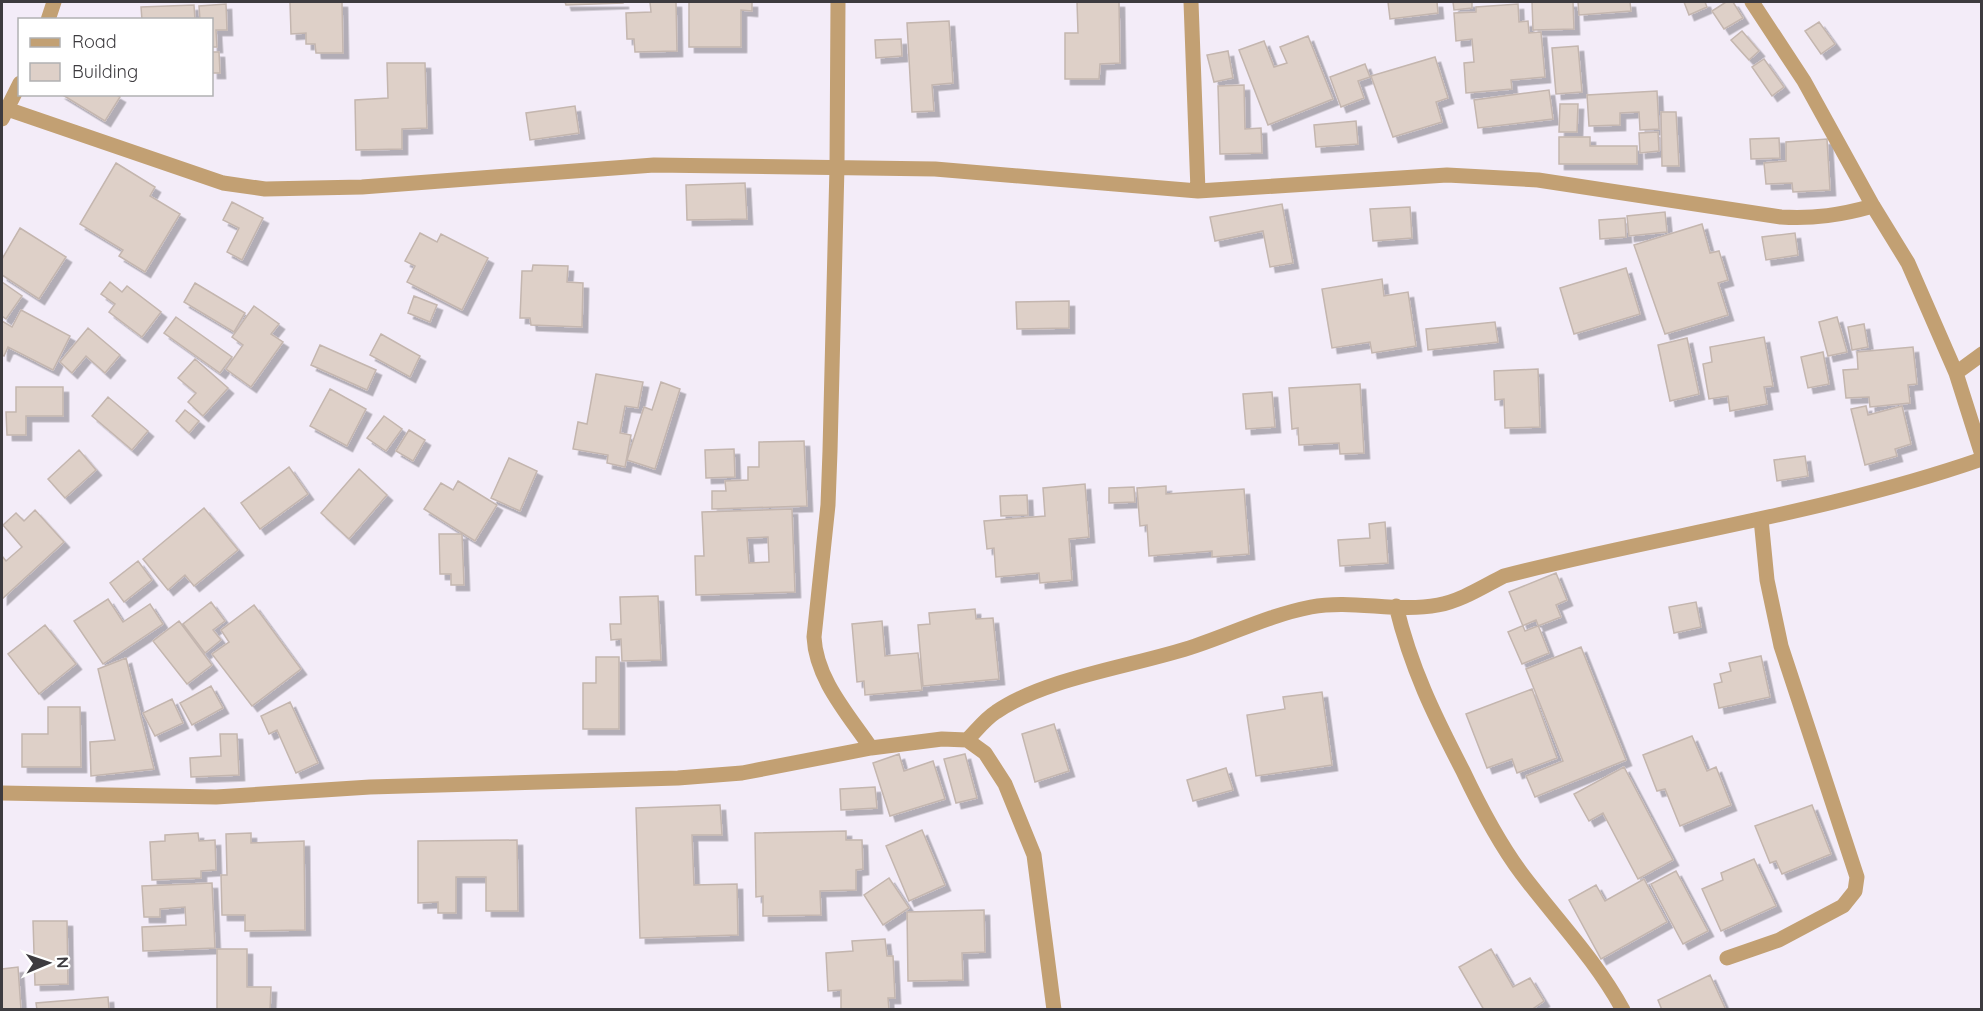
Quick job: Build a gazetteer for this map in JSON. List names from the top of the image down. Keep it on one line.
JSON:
{"legend":["Road","Building"],"north":"right"}
